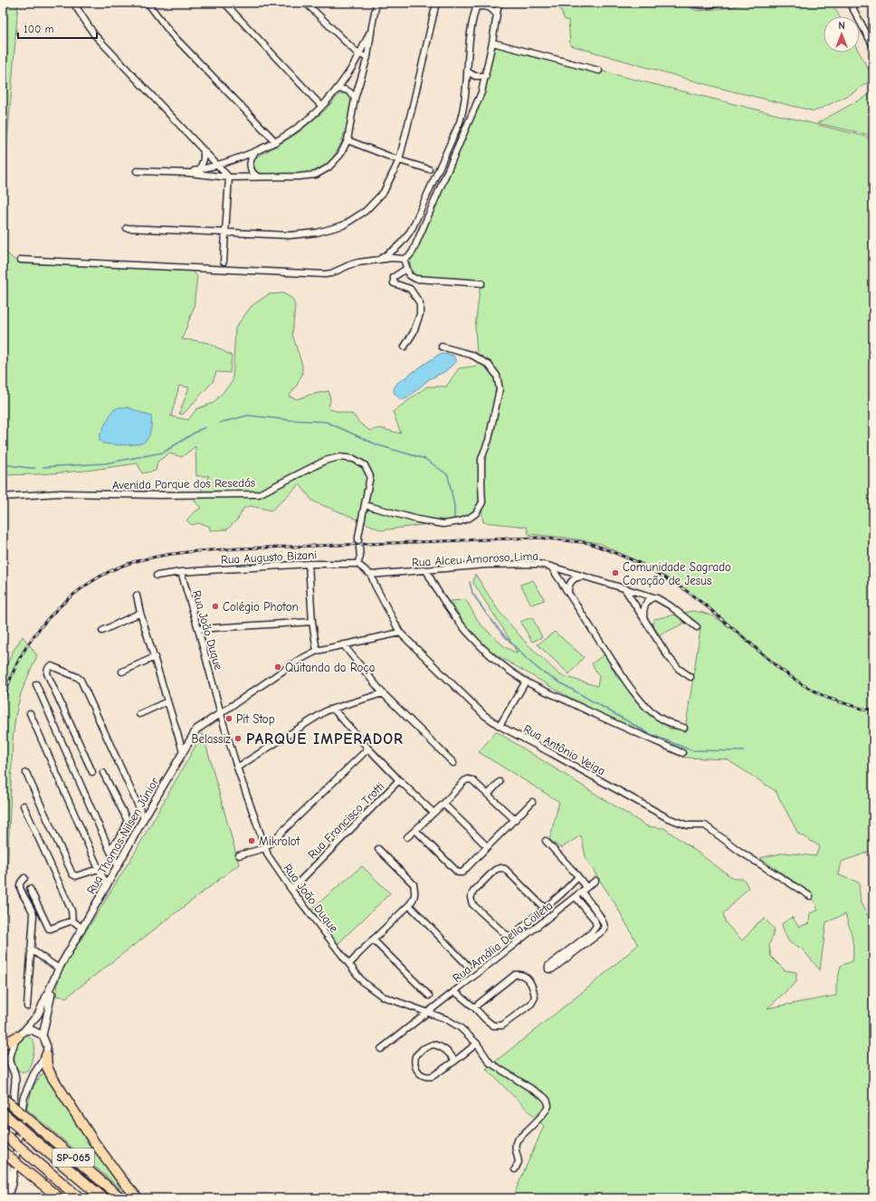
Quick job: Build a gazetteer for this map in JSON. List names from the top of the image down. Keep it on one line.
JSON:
{"streets":{"highway":["SP-065"],"street":["Avenida Parque dos Resedás","Rua Augusto Bizani","Rua Alceu Amoroso Lima","Rua João Duque","Rua Antônio Veiga","Rua Francisco Trotti","Rua Thomas Nilsen Júnior","Rua Amália Della Colleta"]},"crossings":[["Rua Augusto Bizani","Rua João Duque"],["Rua Alceu Amoroso Lima","Rua Antônio Veiga"],["Rua João Duque","Rua Francisco Trotti"],["Rua João Duque","Rua Thomas Nilsen Júnior"],["Rua João Duque","Rua Amália Della Colleta"]],"districts":["PARQUE IMPERADOR"],"places":["Comunidade Sagrado Coração de Jesus","Colégio Photon","Quitanda da Roça","Pit Stop","Belassiz","Mikrolot"],"scale_bar":"100 m","north":"top"}
